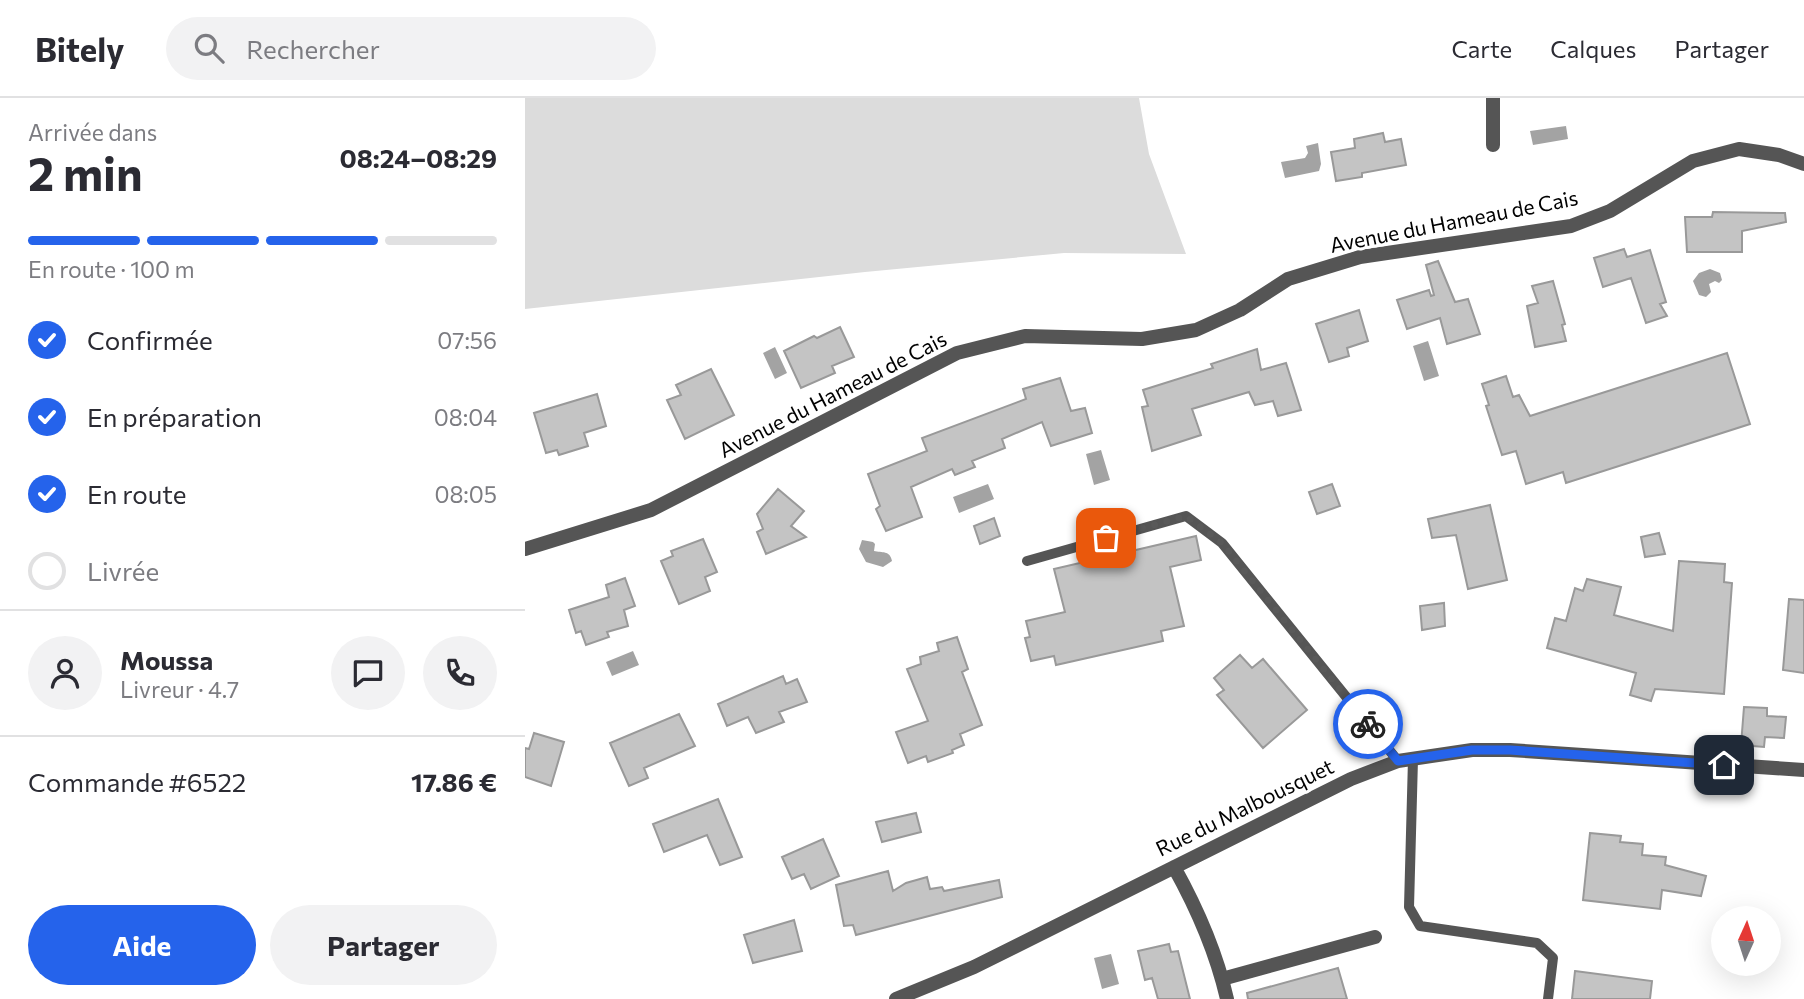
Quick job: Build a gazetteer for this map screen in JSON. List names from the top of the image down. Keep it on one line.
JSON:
{"streets":{"street":["Avenue du Hameau de Cais","Rue du Malbousquet"]},"north":"top","page":{"header":"Bitely","search":"Rechercher","nav":["Carte","Calques","Partager"],"heading":["2 min","Arrivée dans","08:24–08:29"],"panel":["Moussa","Livreur · 4.7","Commande #6522","17.86 €"],"bar":"En route · 100 m","list":[["Confirmée","07:56"],["En préparation","08:04"],["En route","08:05"],"Livrée"],"buttons":["Aide","Partager"]}}
